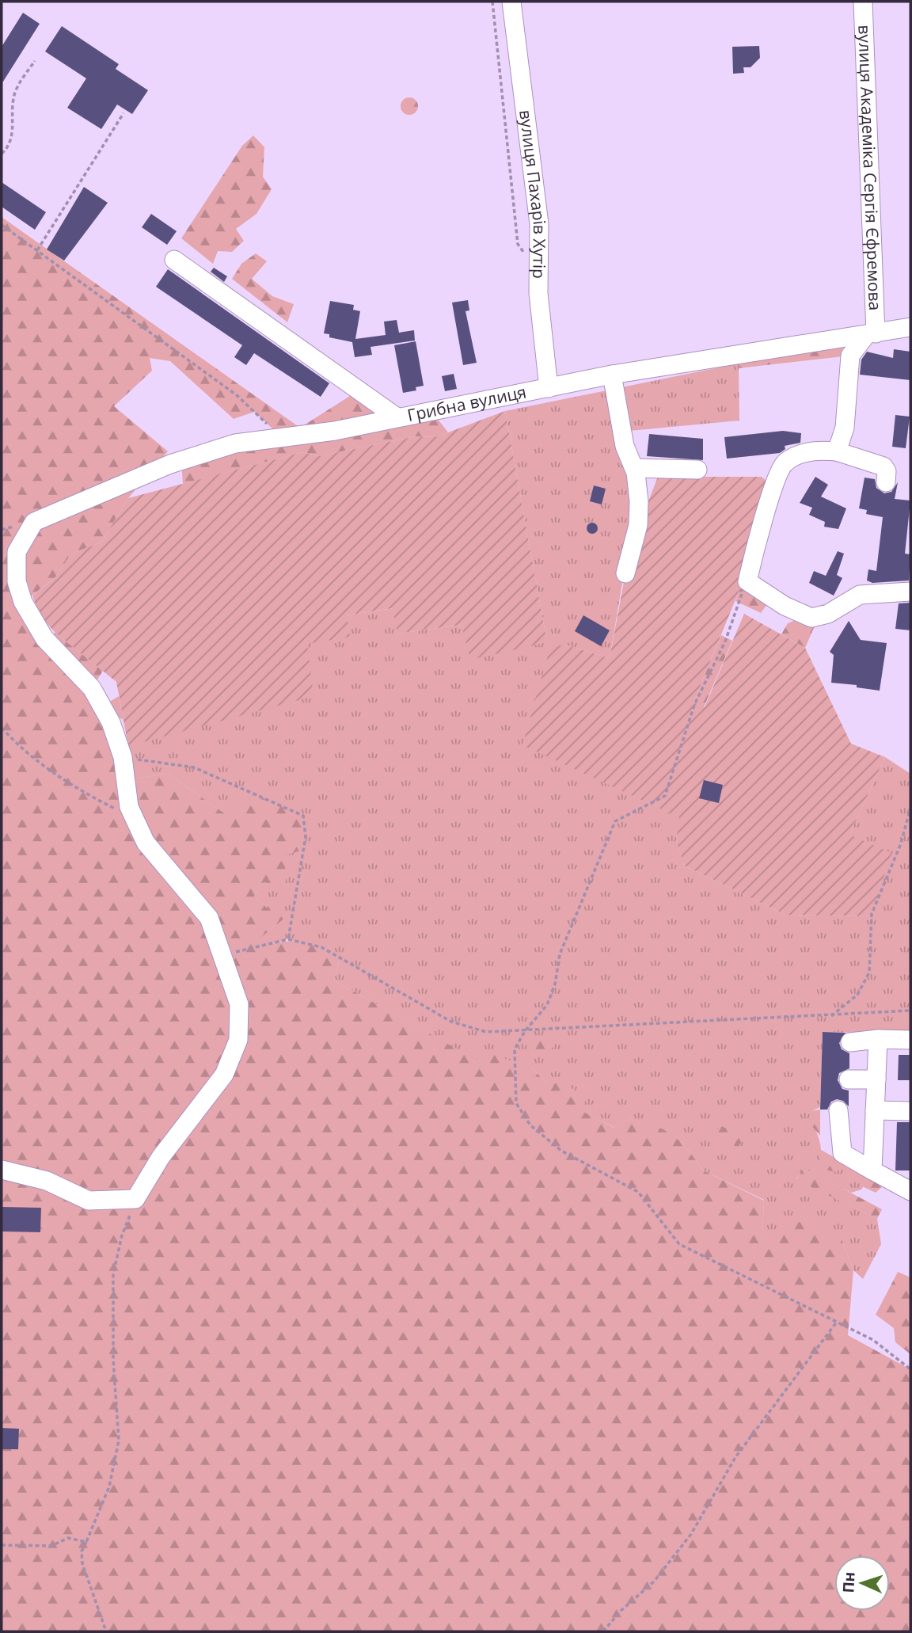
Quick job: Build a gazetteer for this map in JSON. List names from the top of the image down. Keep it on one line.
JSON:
{"streets":{"street":["вулиця Академіка Сергія Єфремова","вулиця Пахарів Хутір","Грибна вулиця"]},"crossings":[["вулиця Академіка Сергія Єфремова","Грибна вулиця"],["вулиця Пахарів Хутір","Грибна вулиця"]],"north":"left"}
